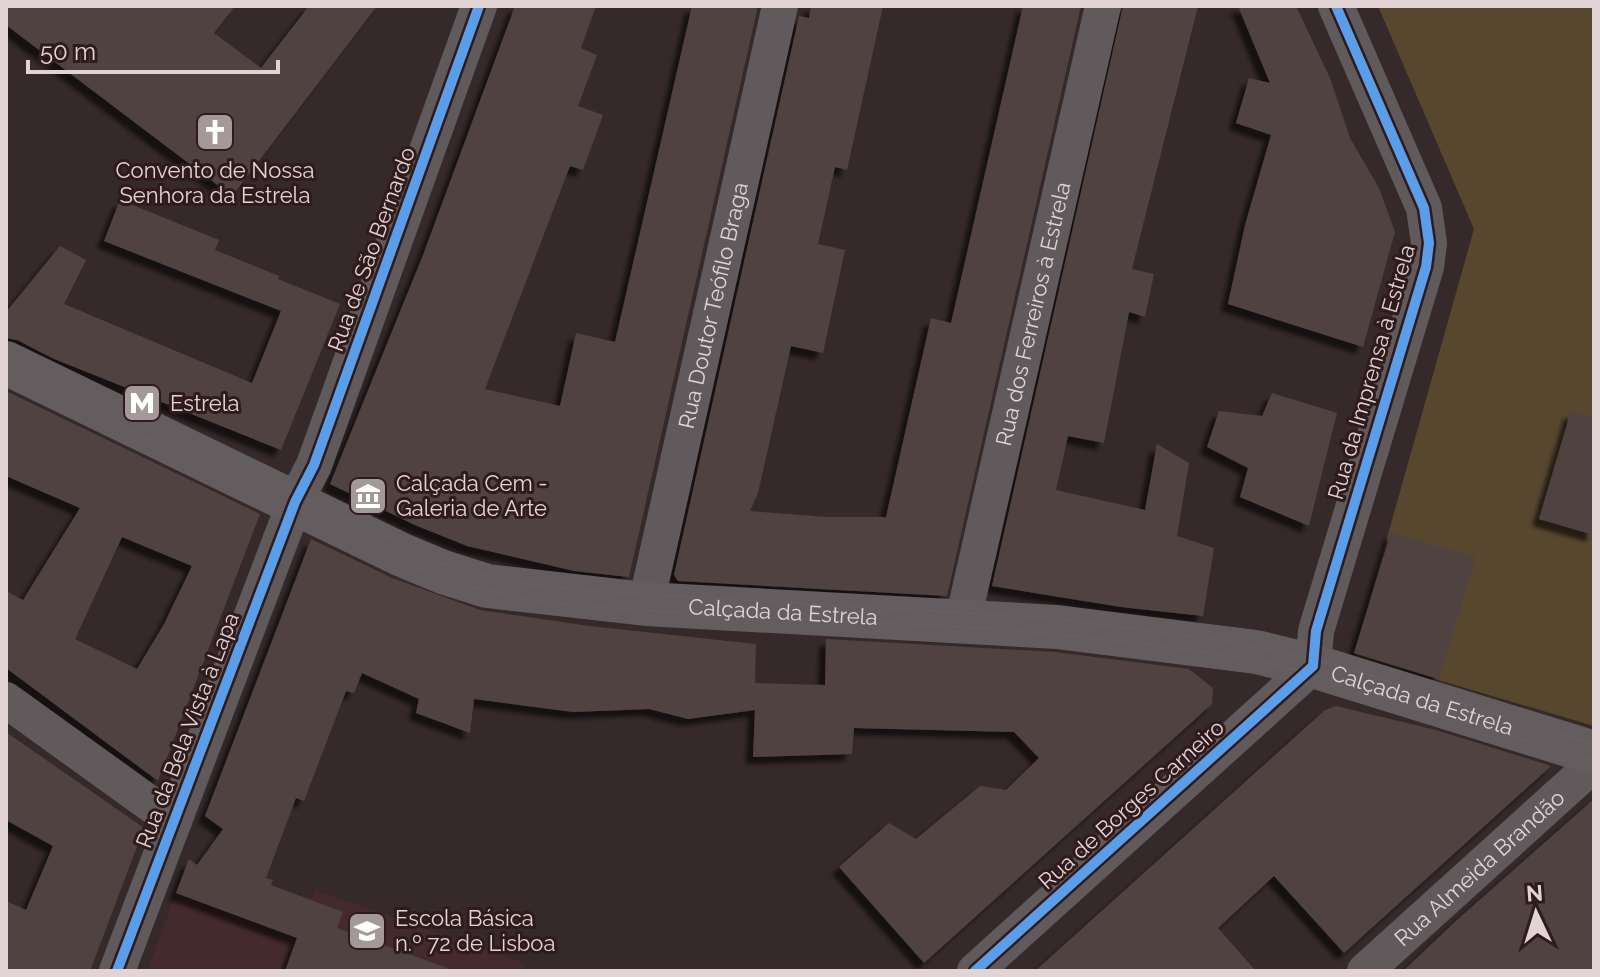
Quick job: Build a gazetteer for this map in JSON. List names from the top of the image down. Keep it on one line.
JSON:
{"streets":{"main road":["Calçada da Estrela"],"street":["Rua de São Bernardo","Rua Doutor Teófilo Braga","Rua dos Ferreiros à Estrela","Rua da Imprensa à Estrela","Rua da Bela Vista à Lapa","Rua de Borges Carneiro","Rua Almeida Brandão"]},"crossings":[["Rua de São Bernardo","Calçada da Estrela"],["Rua de São Bernardo","Rua da Bela Vista à Lapa"],["Rua Doutor Teófilo Braga","Calçada da Estrela"],["Rua dos Ferreiros à Estrela","Calçada da Estrela"],["Rua da Imprensa à Estrela","Calçada da Estrela"],["Rua da Imprensa à Estrela","Rua de Borges Carneiro"],["Calçada da Estrela","Rua da Bela Vista à Lapa"],["Calçada da Estrela","Rua de Borges Carneiro"]],"places":{"church":["Convento de Nossa Senhora da Estrela"],"metro station":["Estrela"],"museum":["Calçada Cem - Galeria de Arte"],"school or university":["Escola Básica n.º 72 de Lisboa"]},"scale_bar":"50 m","north":"top"}
